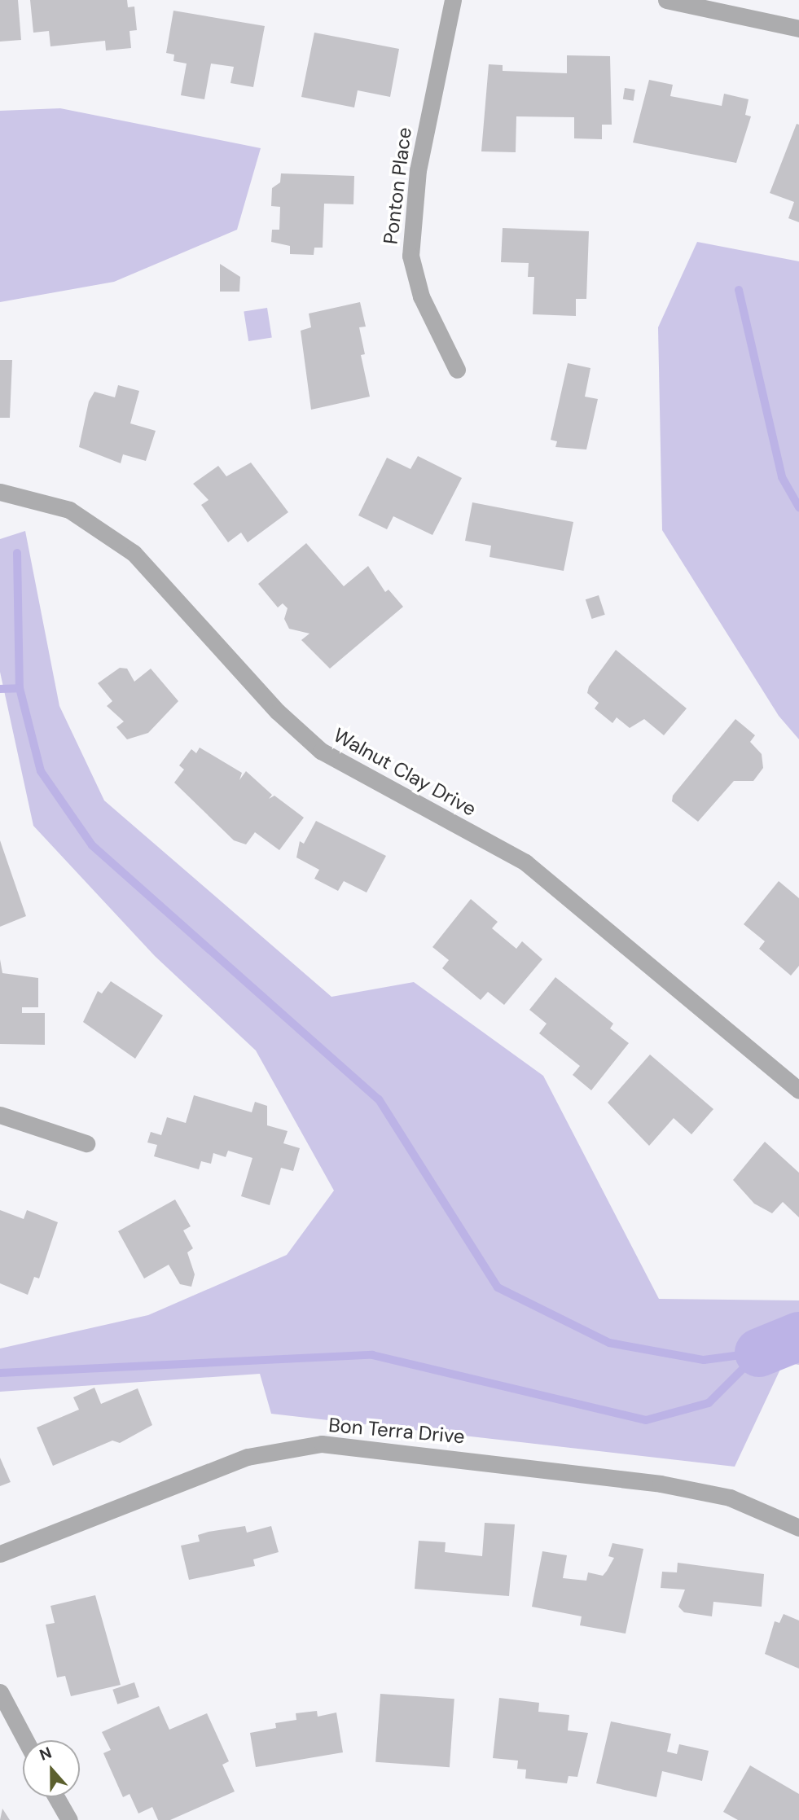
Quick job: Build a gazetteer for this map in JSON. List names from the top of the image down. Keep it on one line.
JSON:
{"streets":{"street":["Ponton Place","Walnut Clay Drive","Bon Terra Drive"]},"north":"top"}
